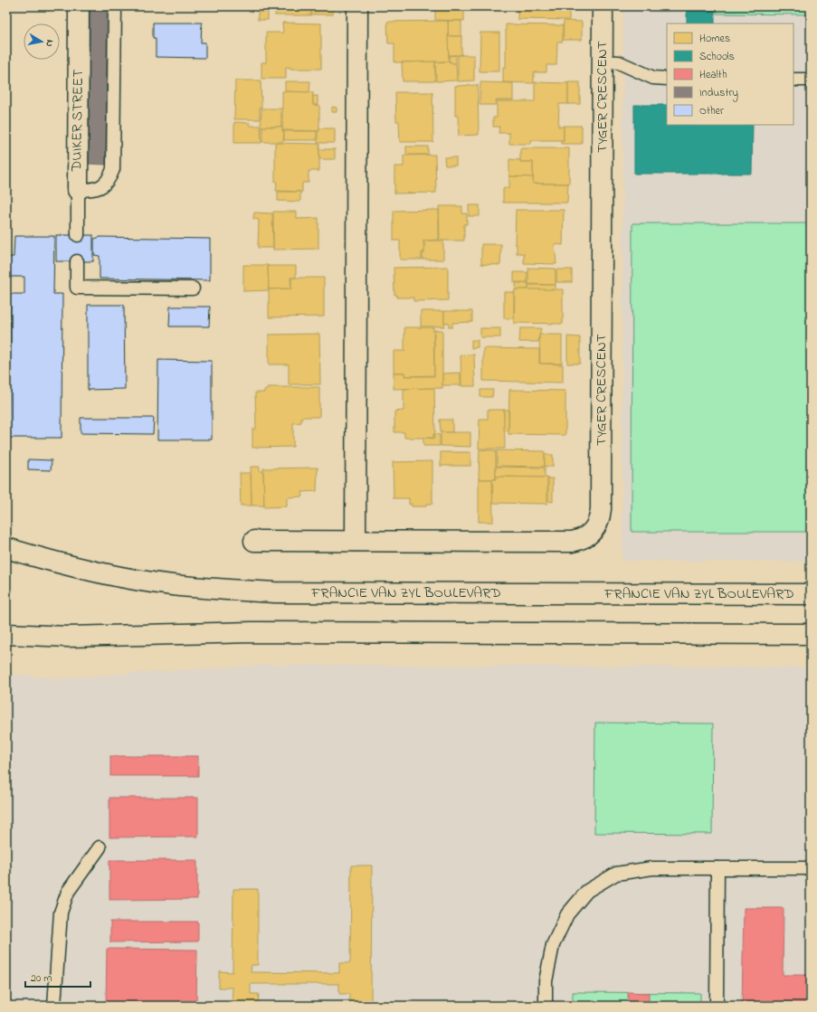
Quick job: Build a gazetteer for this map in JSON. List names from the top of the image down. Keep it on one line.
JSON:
{"streets":{"main road":["TYGER CRESCENT","DUIKER STREET","FRANCIE VAN ZYL BOULEVARD"]},"legend":["Homes","Schools","Health","Industry","Other"],"scale_bar":"20 m","north":"right"}
